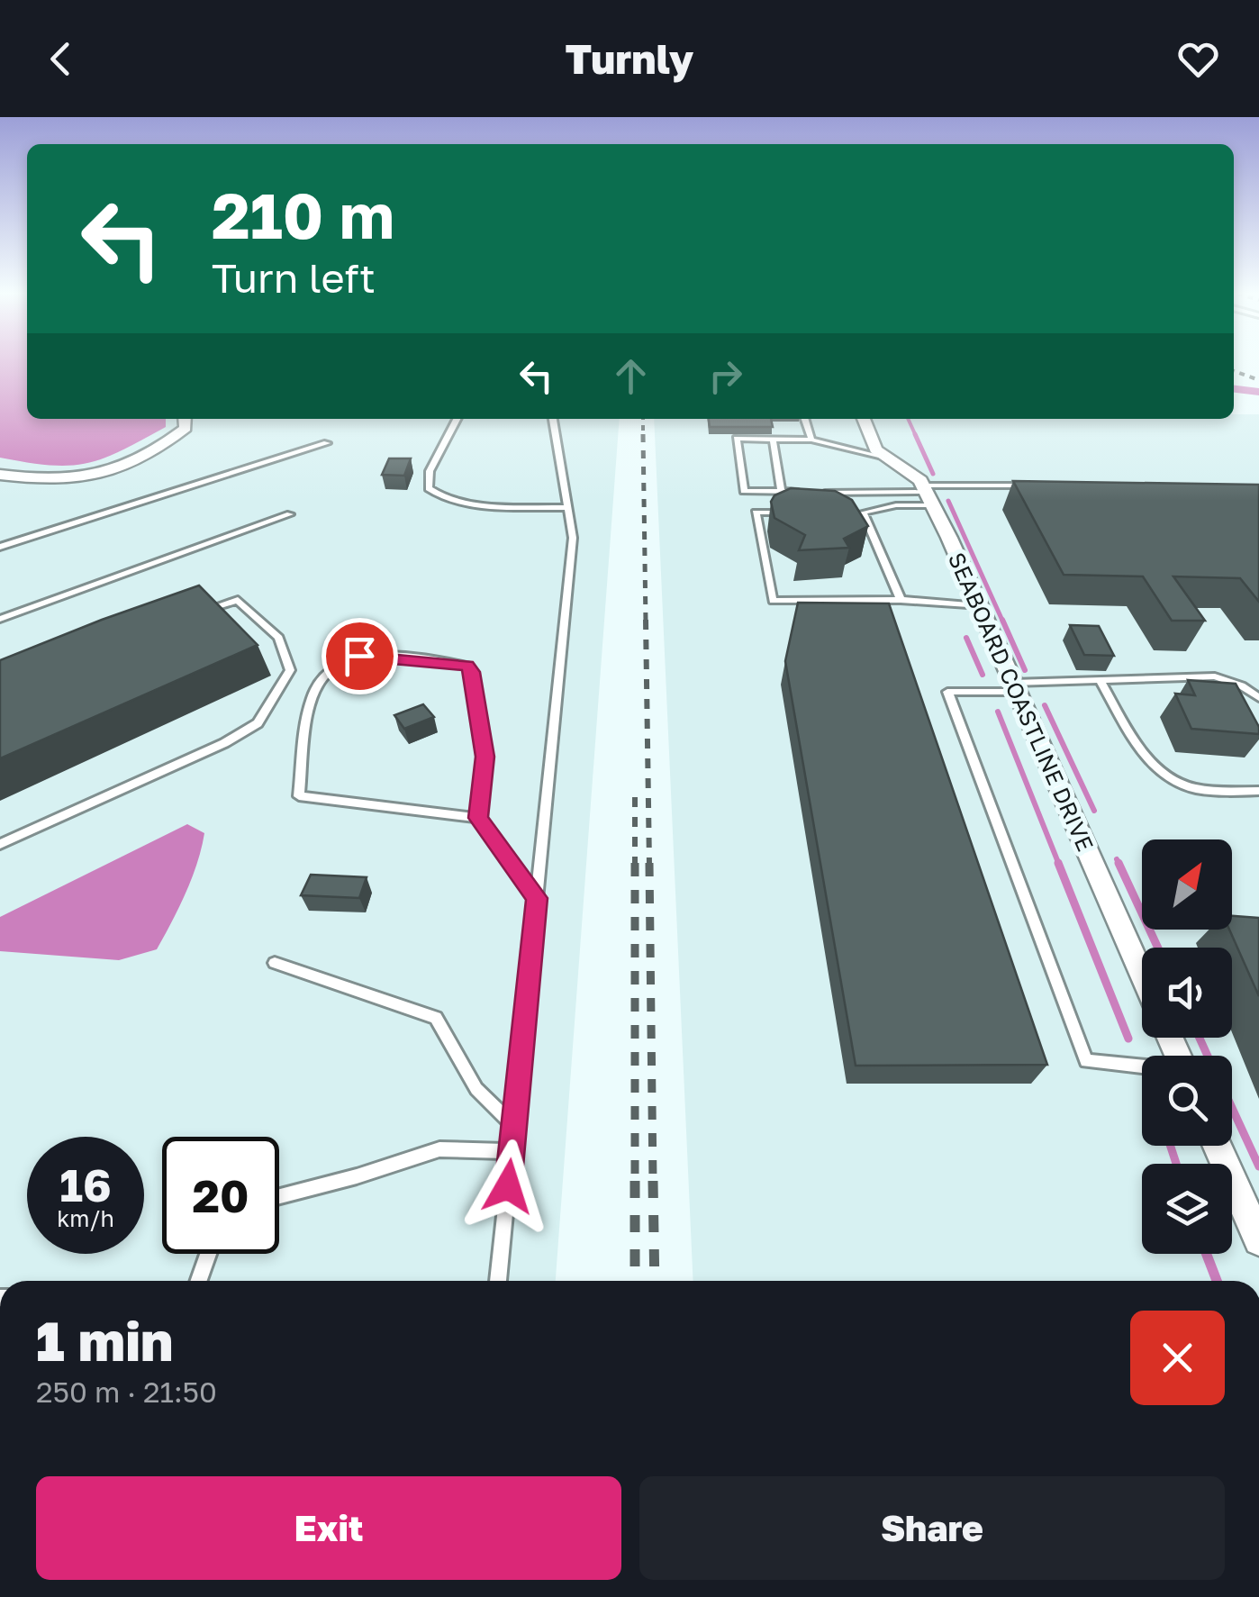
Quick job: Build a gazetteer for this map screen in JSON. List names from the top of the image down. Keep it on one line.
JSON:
{"streets":{"street":["SEABOARD COASTLINE DRIVE"]},"north":"top right","page":{"header":"Turnly","turn":["210 m","Turn left"],"speed":"16 km/h","limit":"20","heading":["1 min","250 m · 21:50"],"buttons":["Exit","Share"]}}
